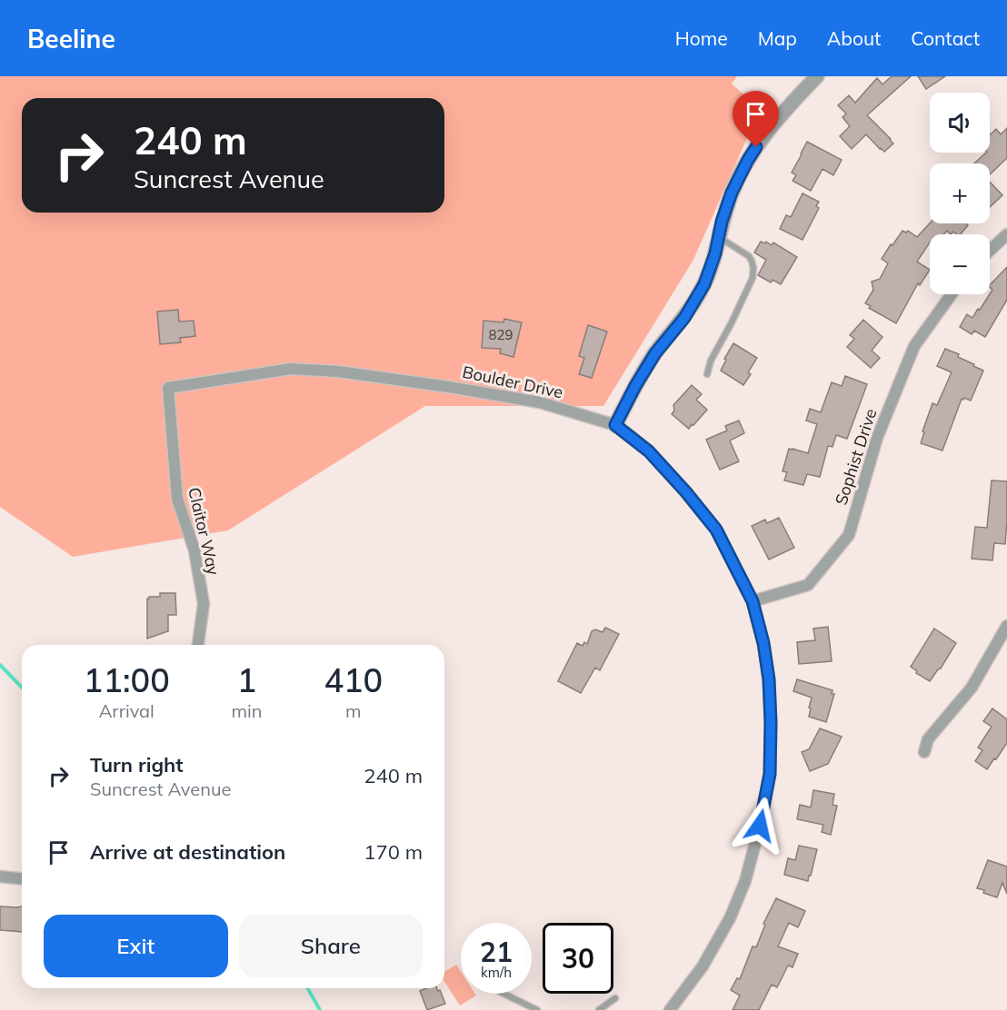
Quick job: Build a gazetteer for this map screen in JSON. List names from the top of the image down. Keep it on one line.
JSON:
{"streets":{"street":["Boulder Drive","Sophist Drive","Claitor Way"]},"crossings":[["Boulder Drive","Sophist Drive"],["Boulder Drive","Claitor Way"]],"house_numbers":["829"],"page":{"header":"Beeline","nav":["Home","Map","About","Contact"],"map_buttons":["+","−"],"turn":["240 m","Suncrest Avenue"],"eta":["11:00","Arrival","1","min","410","m"],"list":[{"name":"Turn right","note":"Suncrest Avenue","value":"240 m"},{"name":"Arrive at destination","value":"170 m"}],"buttons":["Exit","Share"],"speed":"21 km/h","limit":"30"}}
